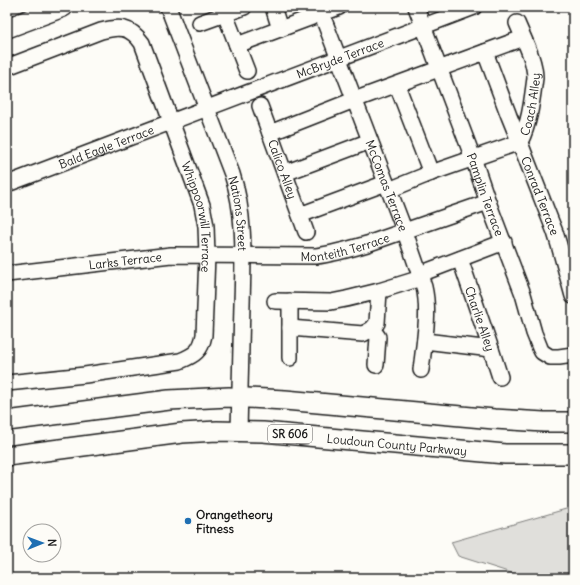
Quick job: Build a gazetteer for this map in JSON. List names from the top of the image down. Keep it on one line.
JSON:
{"streets":{"main road":["SR 606","Loudoun County Parkway"],"street":["McBryde Terrace","Coach Alley","Bald Eagle Terrace","Calico Alley","McComas Terrace","Pamplin Terrace","Conrad Terrace","Nations Street","Whippoorwill Terrace","Monteith Terrace","Larks Terrace","Charlie Alley"]},"crossings":[["McBryde Terrace","Bald Eagle Terrace"],["McBryde Terrace","McComas Terrace"],["McBryde Terrace","Pamplin Terrace"],["McBryde Terrace","Nations Street"],["Coach Alley","Calico Alley"],["Coach Alley","McComas Terrace"],["Coach Alley","Pamplin Terrace"],["Coach Alley","Conrad Terrace"],["Bald Eagle Terrace","Nations Street"],["Bald Eagle Terrace","Whippoorwill Terrace"],["McComas Terrace","Monteith Terrace"],["Pamplin Terrace","Monteith Terrace"],["Nations Street","Monteith Terrace"],["Nations Street","Larks Terrace"],["Nations Street","Loudoun County Parkway"],["Whippoorwill Terrace","Larks Terrace"],["Monteith Terrace","Larks Terrace"]],"places":["Orangetheory Fitness"],"north":"right"}
